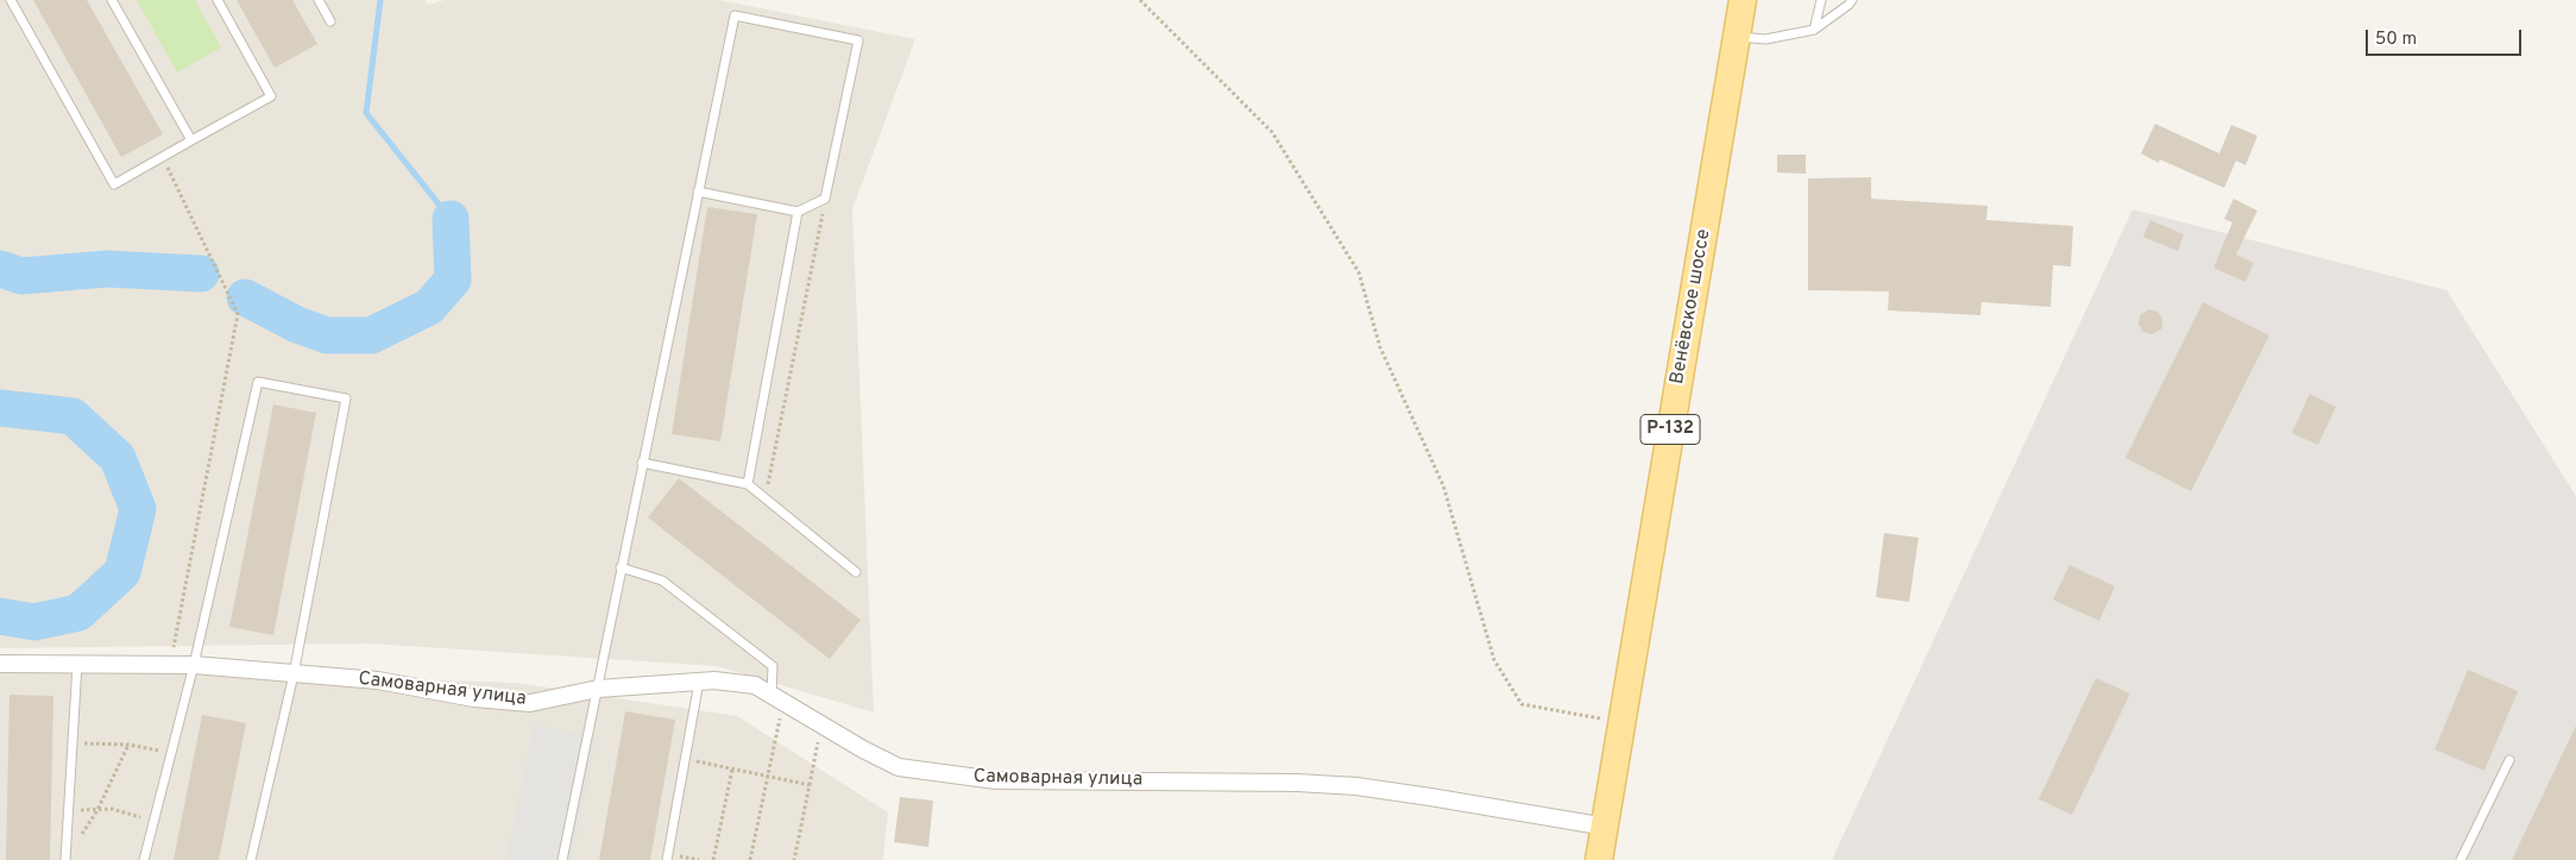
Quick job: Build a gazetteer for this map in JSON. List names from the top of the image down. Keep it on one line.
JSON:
{"streets":{"main road":["Венёвское шоссе","Р-132"],"street":["Самоварная улица"]},"crossings":[["Венёвское шоссе","Самоварная улица"]],"scale_bar":"50 m"}
